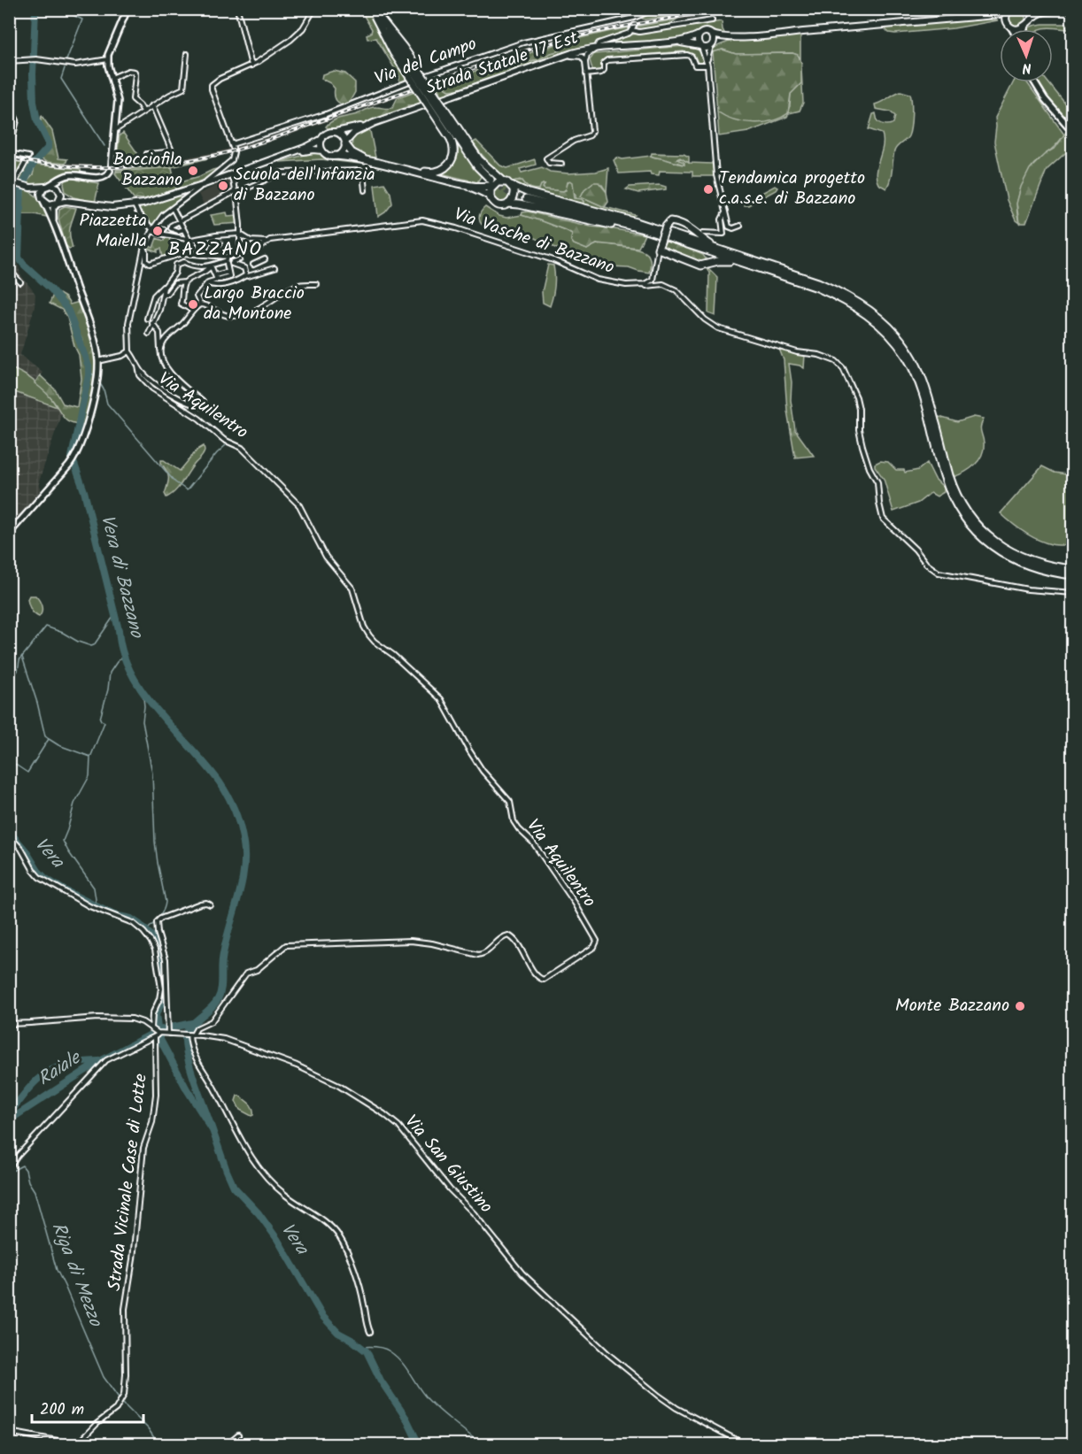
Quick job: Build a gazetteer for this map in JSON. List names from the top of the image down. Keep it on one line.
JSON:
{"streets":{"main road":["Strada Statale 17 Est"],"street":["Via del Campo","Via Vasche di Bazzano","Via Aquilentro","Via San Giustino","Strada Vicinale Case di Lotte"]},"crossings":[["Via Aquilentro","Via San Giustino"]],"districts":["BAZZANO"],"water":["Vera di Bazzano","Vera","Raiale","Riga di Mezzo"],"places":["Bocciofila Bazzano","Scuola dell'Infanzia di Bazzano","Tendamica progetto c.a.s.e. di Bazzano","Piazzetta Maiella","Largo Braccio da Montone","Monte Bazzano"],"scale_bar":"200 m","north":"bottom"}
